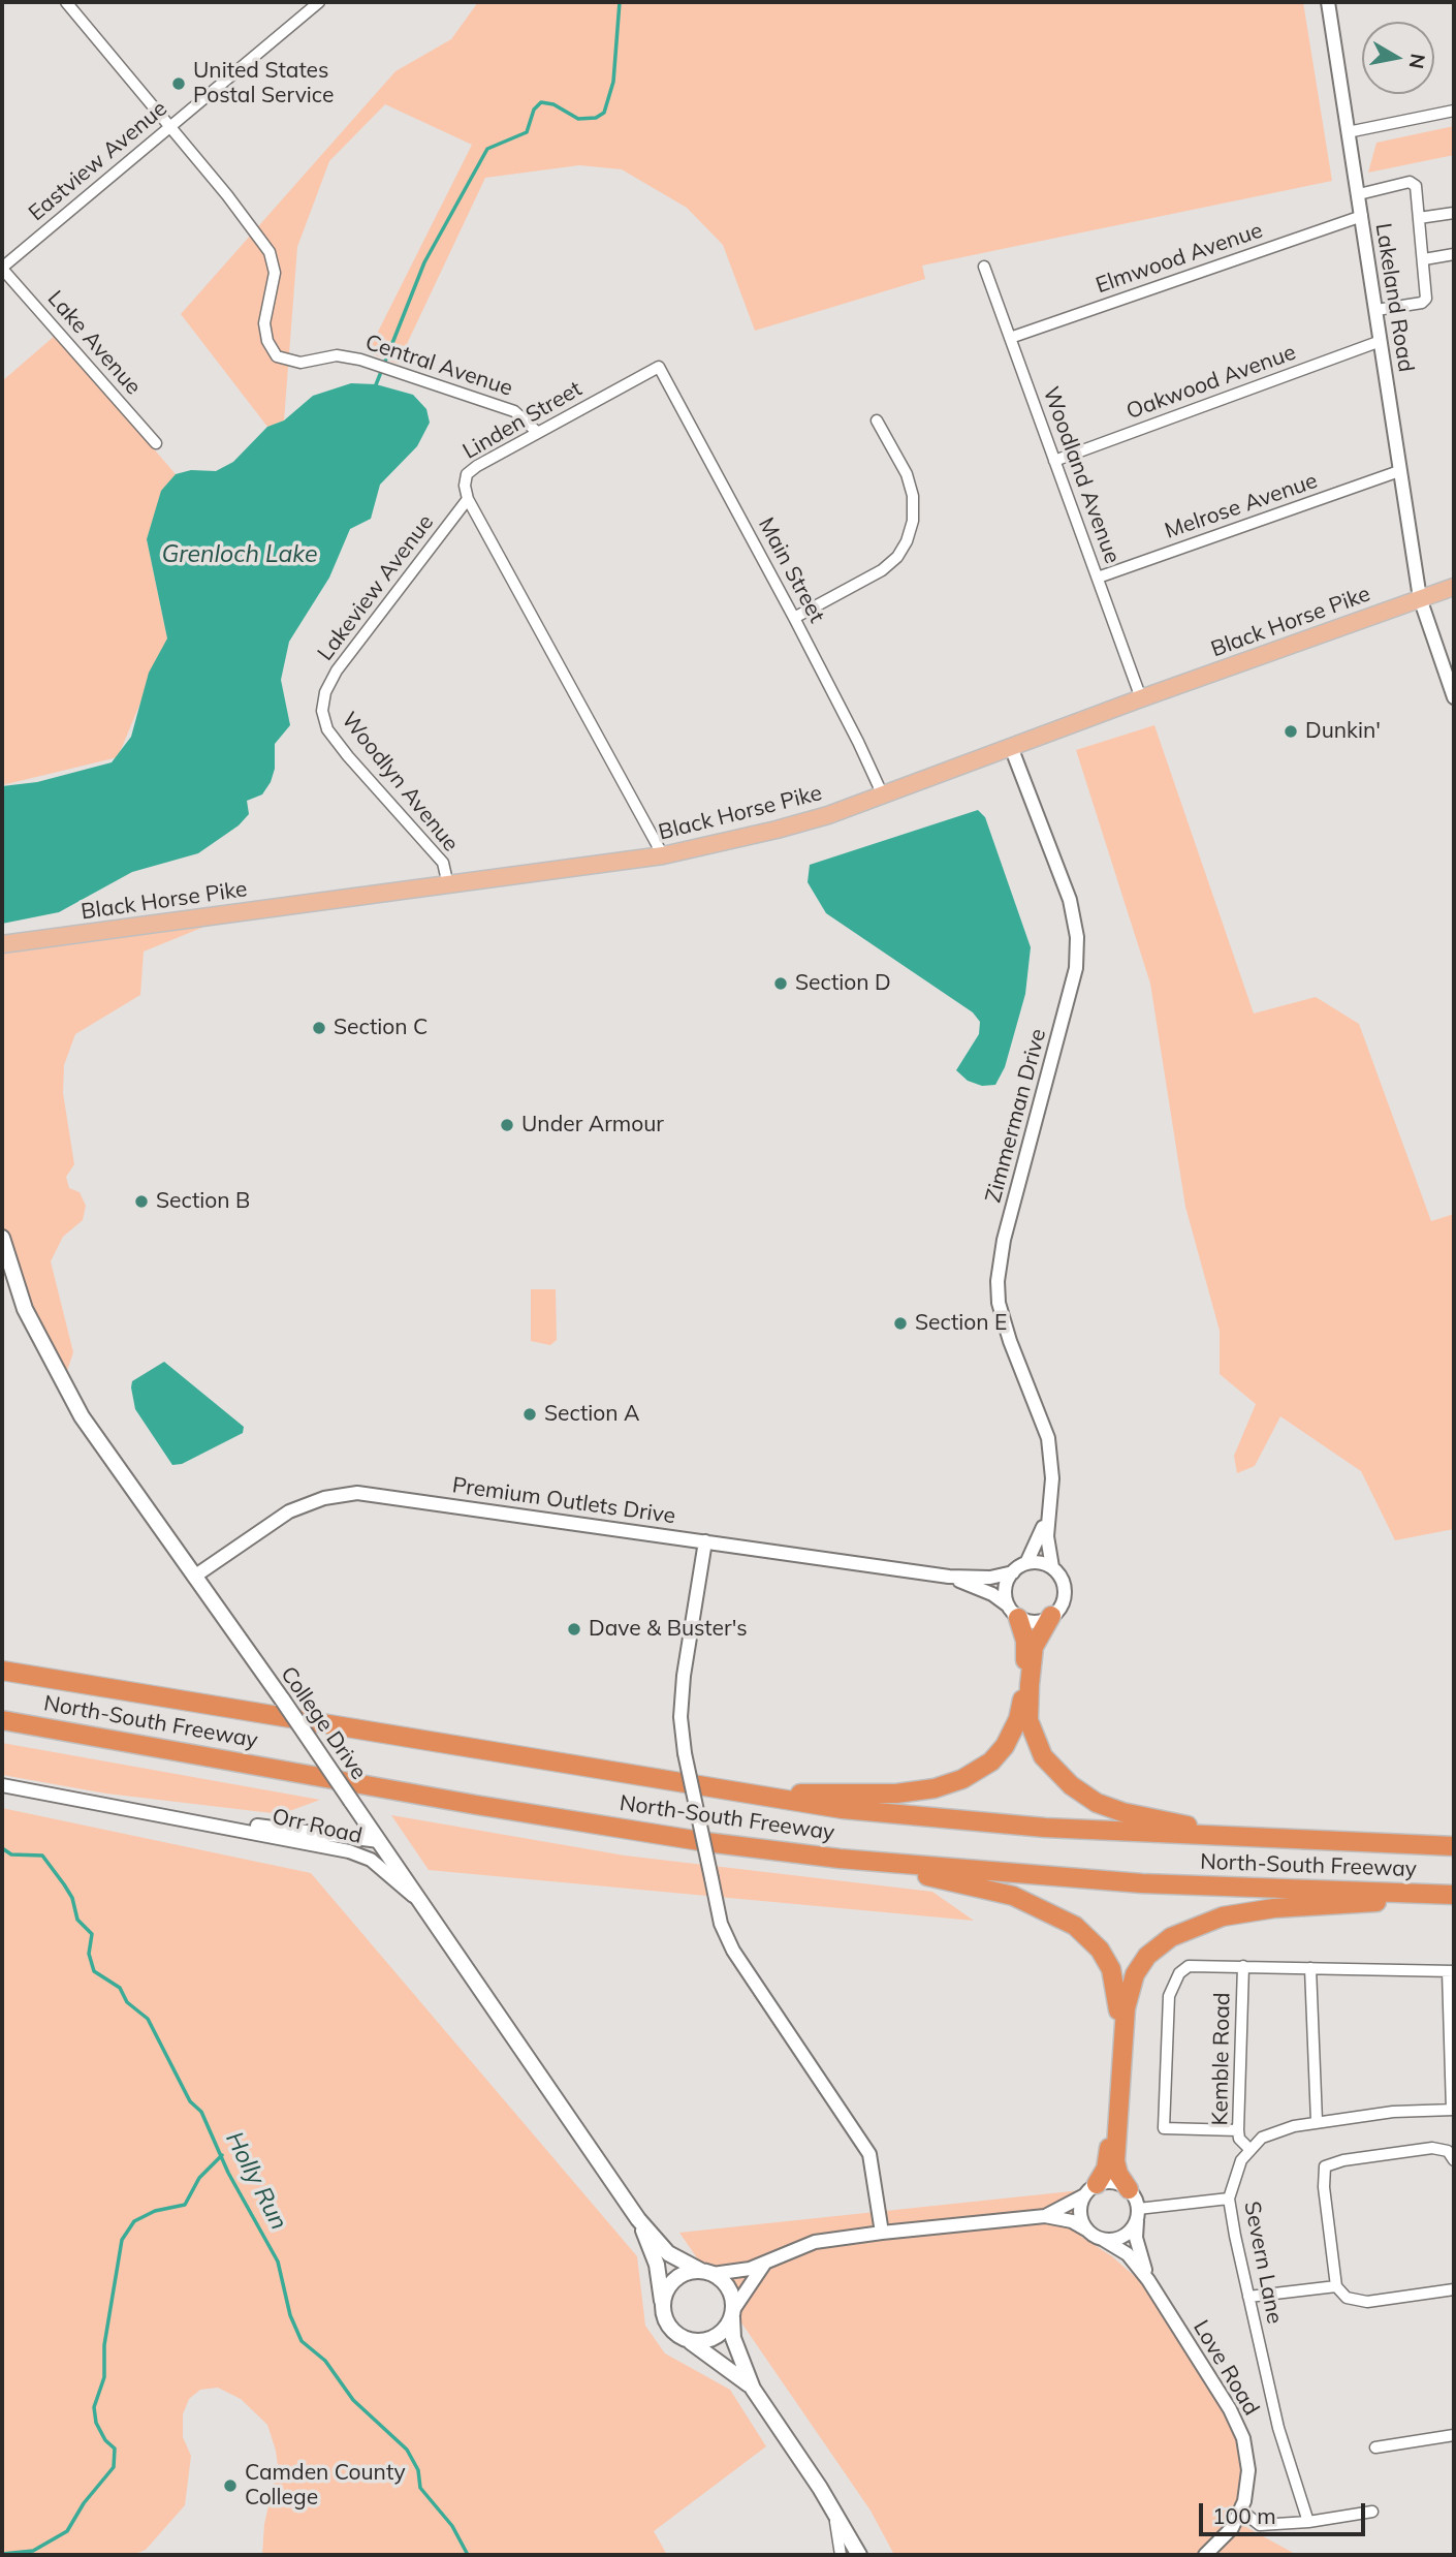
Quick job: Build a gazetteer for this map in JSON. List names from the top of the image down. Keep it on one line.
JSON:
{"streets":{"highway":["North-South Freeway"],"main road":["Black Horse Pike","College Drive"],"street":["Eastview Avenue","Elmwood Avenue","Lakeland Road","Lake Avenue","Central Avenue","Oakwood Avenue","Linden Street","Woodland Avenue","Melrose Avenue","Main Street","Lakeview Avenue","Woodlyn Avenue","Zimmerman Drive","Premium Outlets Drive","Orr Road","Kemble Road","Severn Lane","Love Road"]},"crossings":[["Eastview Avenue","Lake Avenue"],["Eastview Avenue","Central Avenue"],["Elmwood Avenue","Lakeland Road"],["Elmwood Avenue","Woodland Avenue"],["Lakeland Road","Oakwood Avenue"],["Lakeland Road","Melrose Avenue"],["Lakeland Road","Black Horse Pike"],["Central Avenue","Linden Street"],["Oakwood Avenue","Woodland Avenue"],["Linden Street","Main Street"],["Linden Street","Lakeview Avenue"],["Woodland Avenue","Melrose Avenue"],["Woodland Avenue","Black Horse Pike"],["Main Street","Black Horse Pike"],["Lakeview Avenue","Woodlyn Avenue"],["Black Horse Pike","Woodlyn Avenue"],["Black Horse Pike","Zimmerman Drive"],["Zimmerman Drive","Premium Outlets Drive"],["Premium Outlets Drive","College Drive"],["College Drive","Orr Road"],["Kemble Road","Severn Lane"]],"water":["Grenloch Lake","Holly Run"],"places":["United States Postal Service","Dunkin'","Section D","Section C","Under Armour","Section B","Section E","Section A","Dave & Buster's","Camden County College"],"scale_bar":"100 m","north":"right"}
